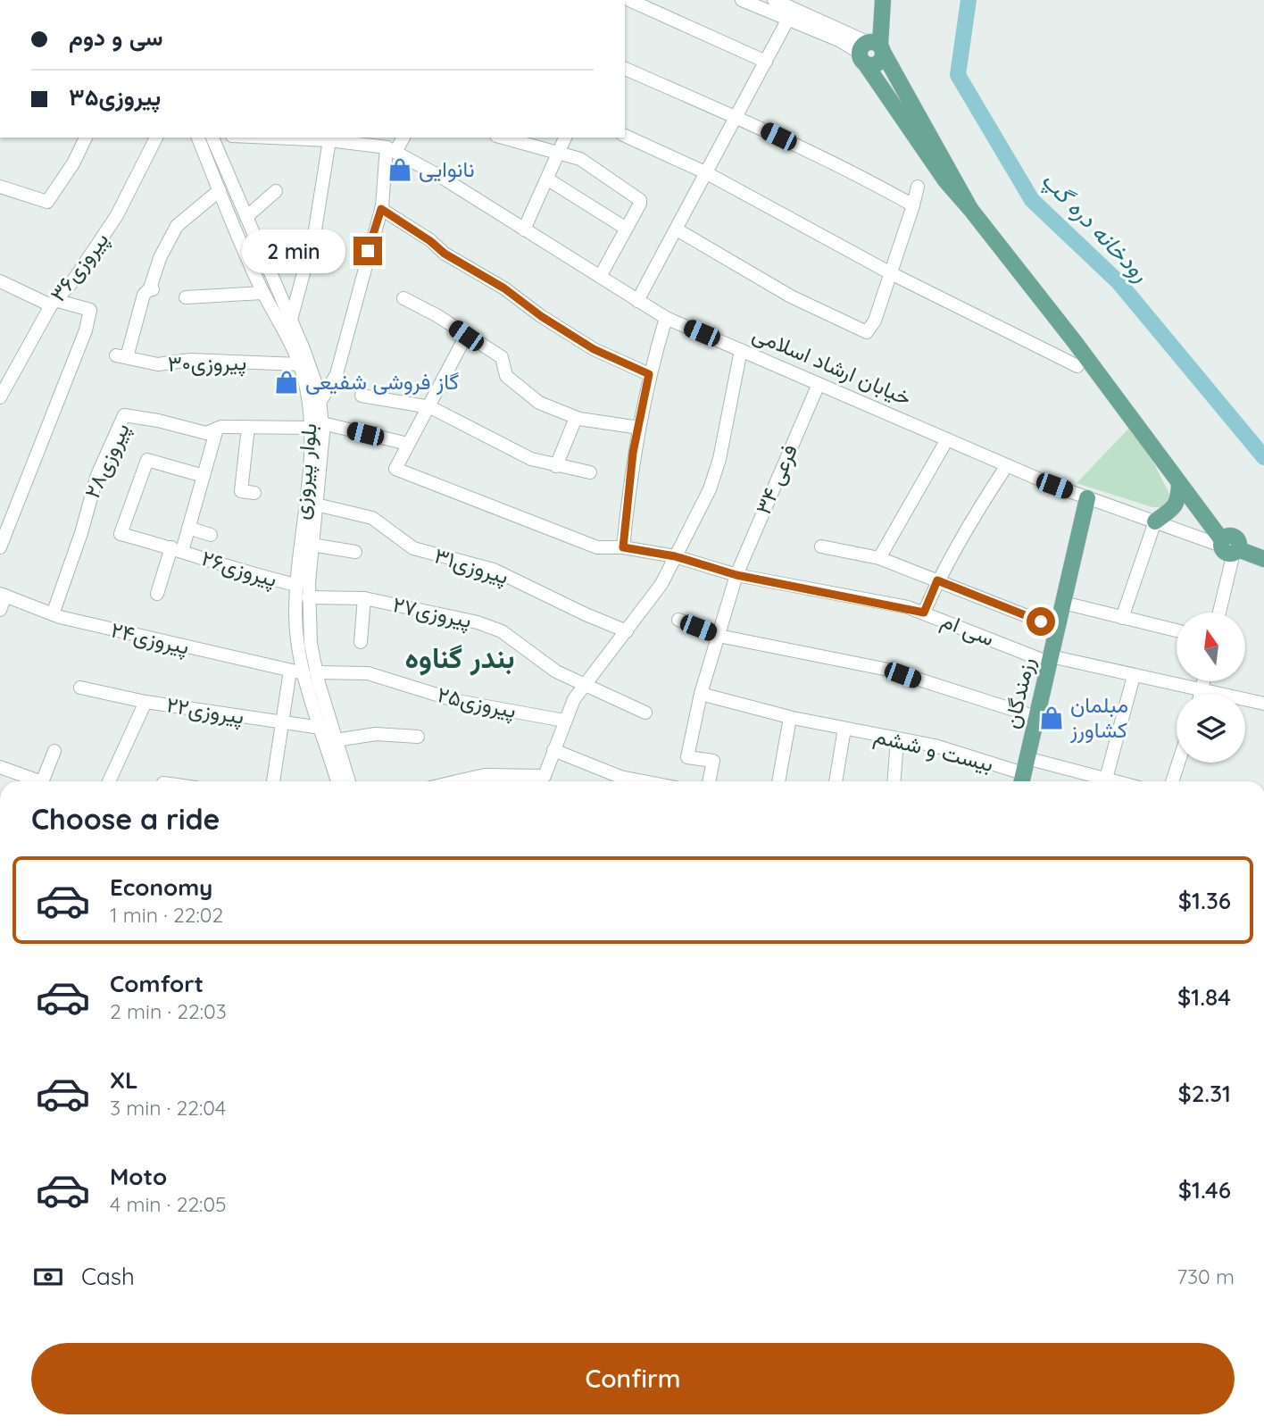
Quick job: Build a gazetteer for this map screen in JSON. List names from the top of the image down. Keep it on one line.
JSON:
{"streets":{"main road":["خیابان ارشاد اسلامی","رزمندگان"],"street":["پیروزی۳۶","پیروزی۳۰","پیروزی۲۸","بلوار پیروزی","فرعی ۳۴","پیروزی۳۱","پیروزی۲۶","پیروزی۲۷","سی ام","پیروزی۲۴","پیروزی۲۵","پیروزی۲۲","بیست و ششم"]},"crossings":[["پیروزی۳۰","بلوار پیروزی"],["خیابان ارشاد اسلامی","فرعی ۳۴"],["خیابان ارشاد اسلامی","رزمندگان"],["پیروزی۲۸","بلوار پیروزی"],["پیروزی۲۸","سی ام"],["پیروزی۲۸","پیروزی۲۴"],["بلوار پیروزی","پیروزی۳۱"],["بلوار پیروزی","پیروزی۲۶"],["بلوار پیروزی","پیروزی۲۷"],["بلوار پیروزی","پیروزی۲۴"],["بلوار پیروزی","پیروزی۲۵"],["بلوار پیروزی","پیروزی۲۲"],["فرعی ۳۴","سی ام"],["فرعی ۳۴","بیست و ششم"],["سی ام","رزمندگان"],["پیروزی۲۴","پیروزی۲۵"],["رزمندگان","بیست و ششم"]],"districts":["بندر گناوه"],"water":["رودخانه دره گپ"],"places":{"shop":["نانوایی","گاز فروشی شفیعی","مبلمان کشاورز"]},"north":"top","page":{"banner":["سی و دوم","پیروزی۳۵"],"bubble":"2 min","heading":"Choose a ride","list":[{"name":"Economy","note":"1 min · 22:02","value":"$1.36"},{"name":"Comfort","note":"2 min · 22:03","value":"$1.84"},{"name":"XL","note":"3 min · 22:04","value":"$2.31"},{"name":"Moto","note":"4 min · 22:05","value":"$1.46"}],"pay":["Cash","730 m"],"buttons":"Confirm"}}
